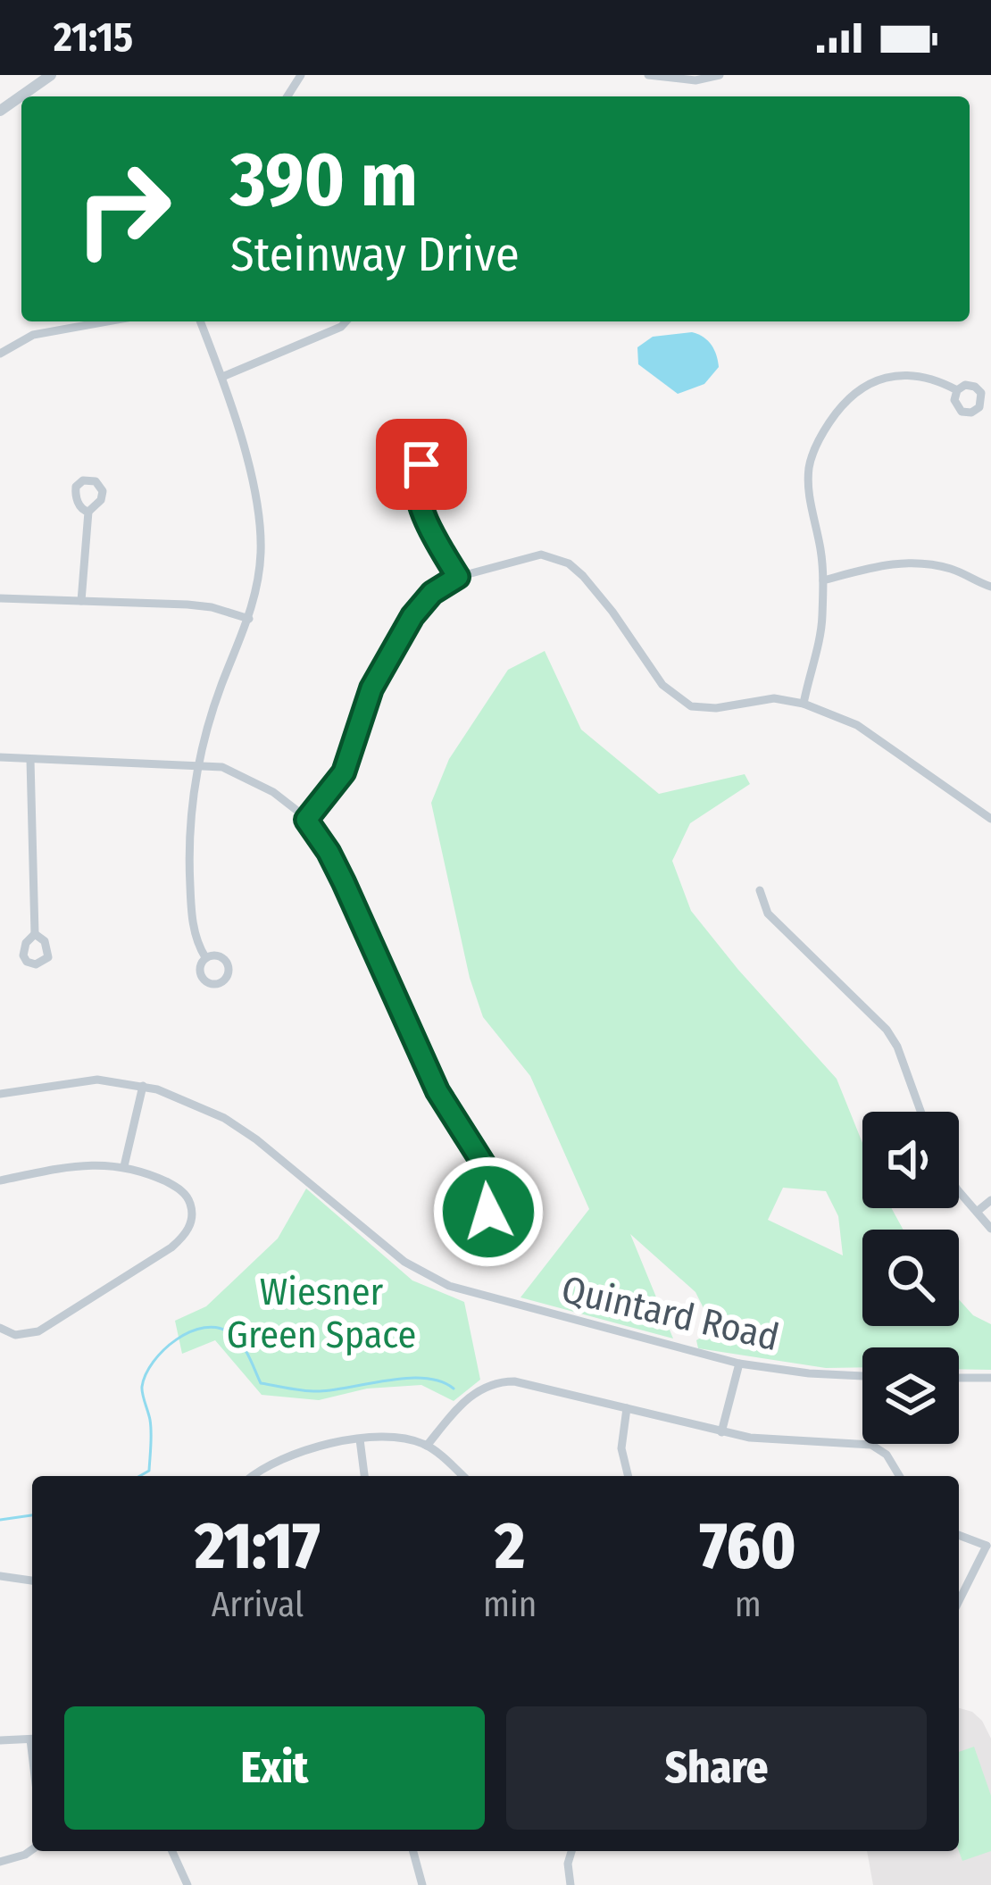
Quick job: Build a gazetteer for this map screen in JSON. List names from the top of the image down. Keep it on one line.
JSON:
{"streets":{"street":["Quintard Road"]},"parks":["Wiesner Green Space"],"page":{"status":"21:15","turn":["390 m","Steinway Drive"],"eta":["21:17","Arrival","2","min","760","m"],"buttons":["Exit","Share"]}}
